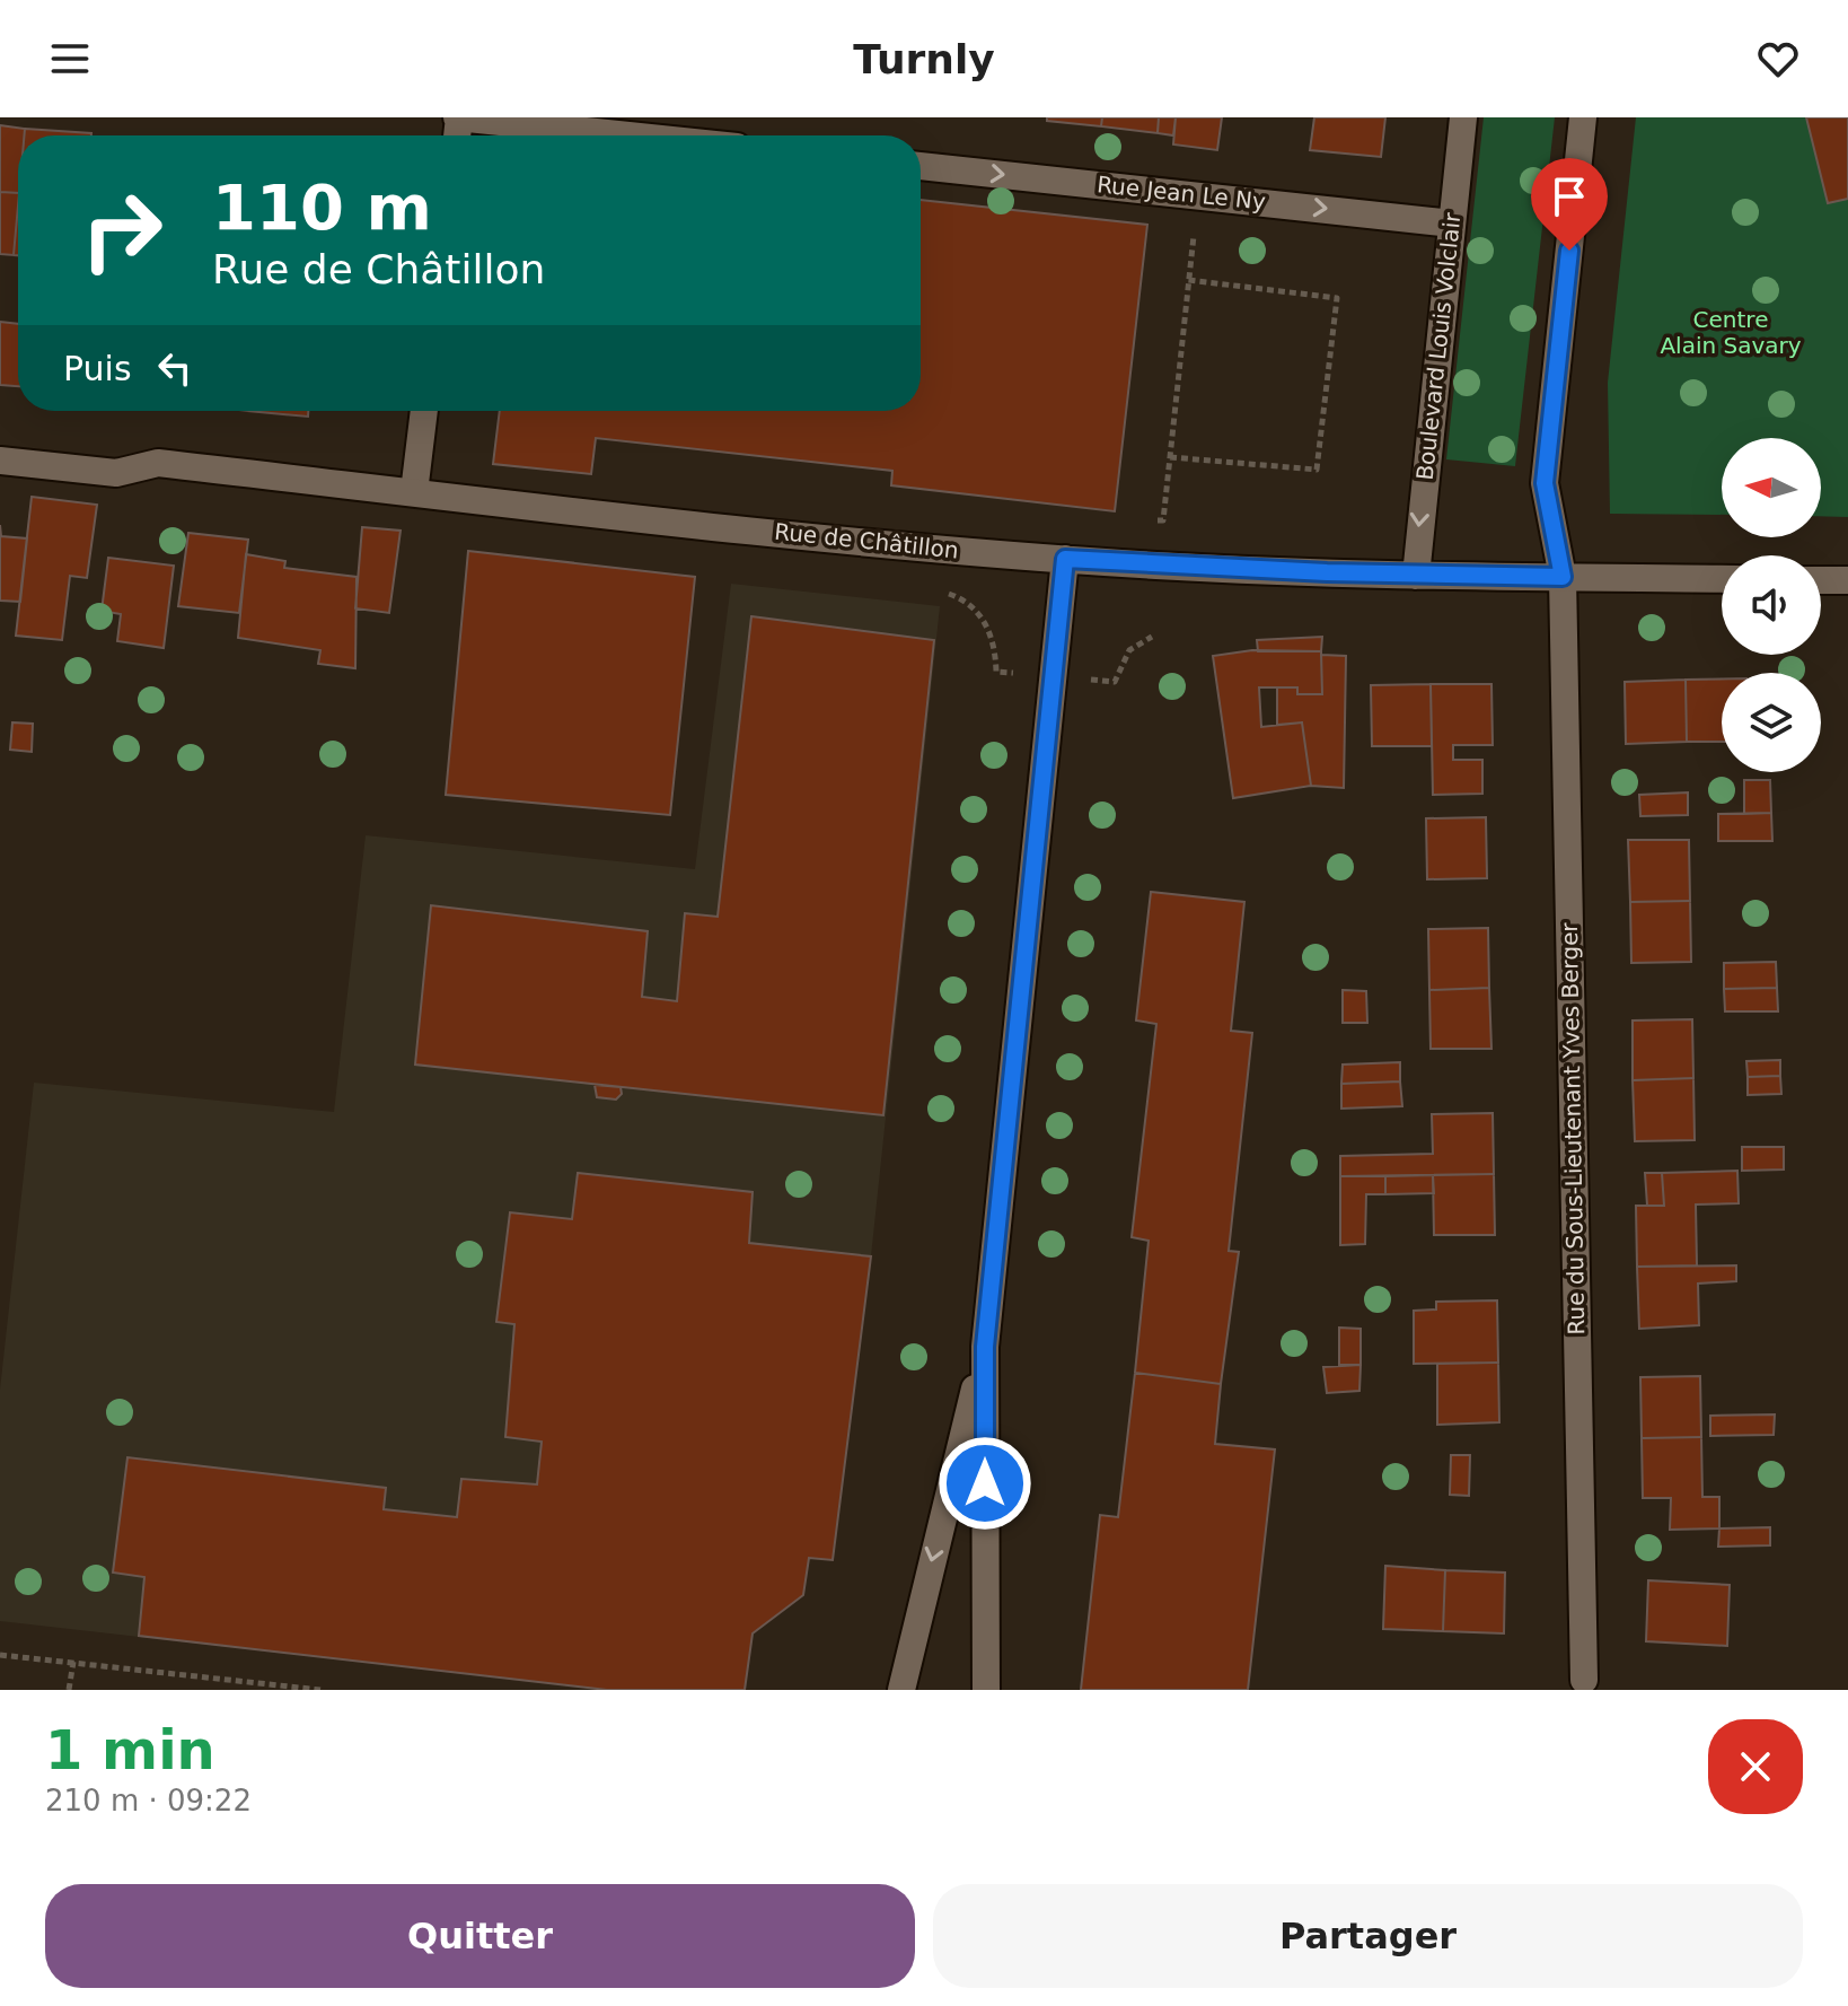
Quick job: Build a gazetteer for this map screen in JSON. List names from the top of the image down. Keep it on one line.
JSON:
{"streets":{"street":["Rue Jean Le Ny","Boulevard Louis Volclair","Rue de Châtillon","Rue du Sous-Lieutenant Yves Berger"]},"crossings":[["Rue Jean Le Ny","Boulevard Louis Volclair"],["Boulevard Louis Volclair","Rue de Châtillon"],["Rue de Châtillon","Rue du Sous-Lieutenant Yves Berger"]],"one_way":["Rue Jean Le Ny"],"parks":["Centre Alain Savary"],"north":"left","page":{"header":"Turnly","turn":["110 m","Rue de Châtillon"],"then":"Puis","heading":["1 min","210 m · 09:22"],"buttons":["Quitter","Partager"]}}
